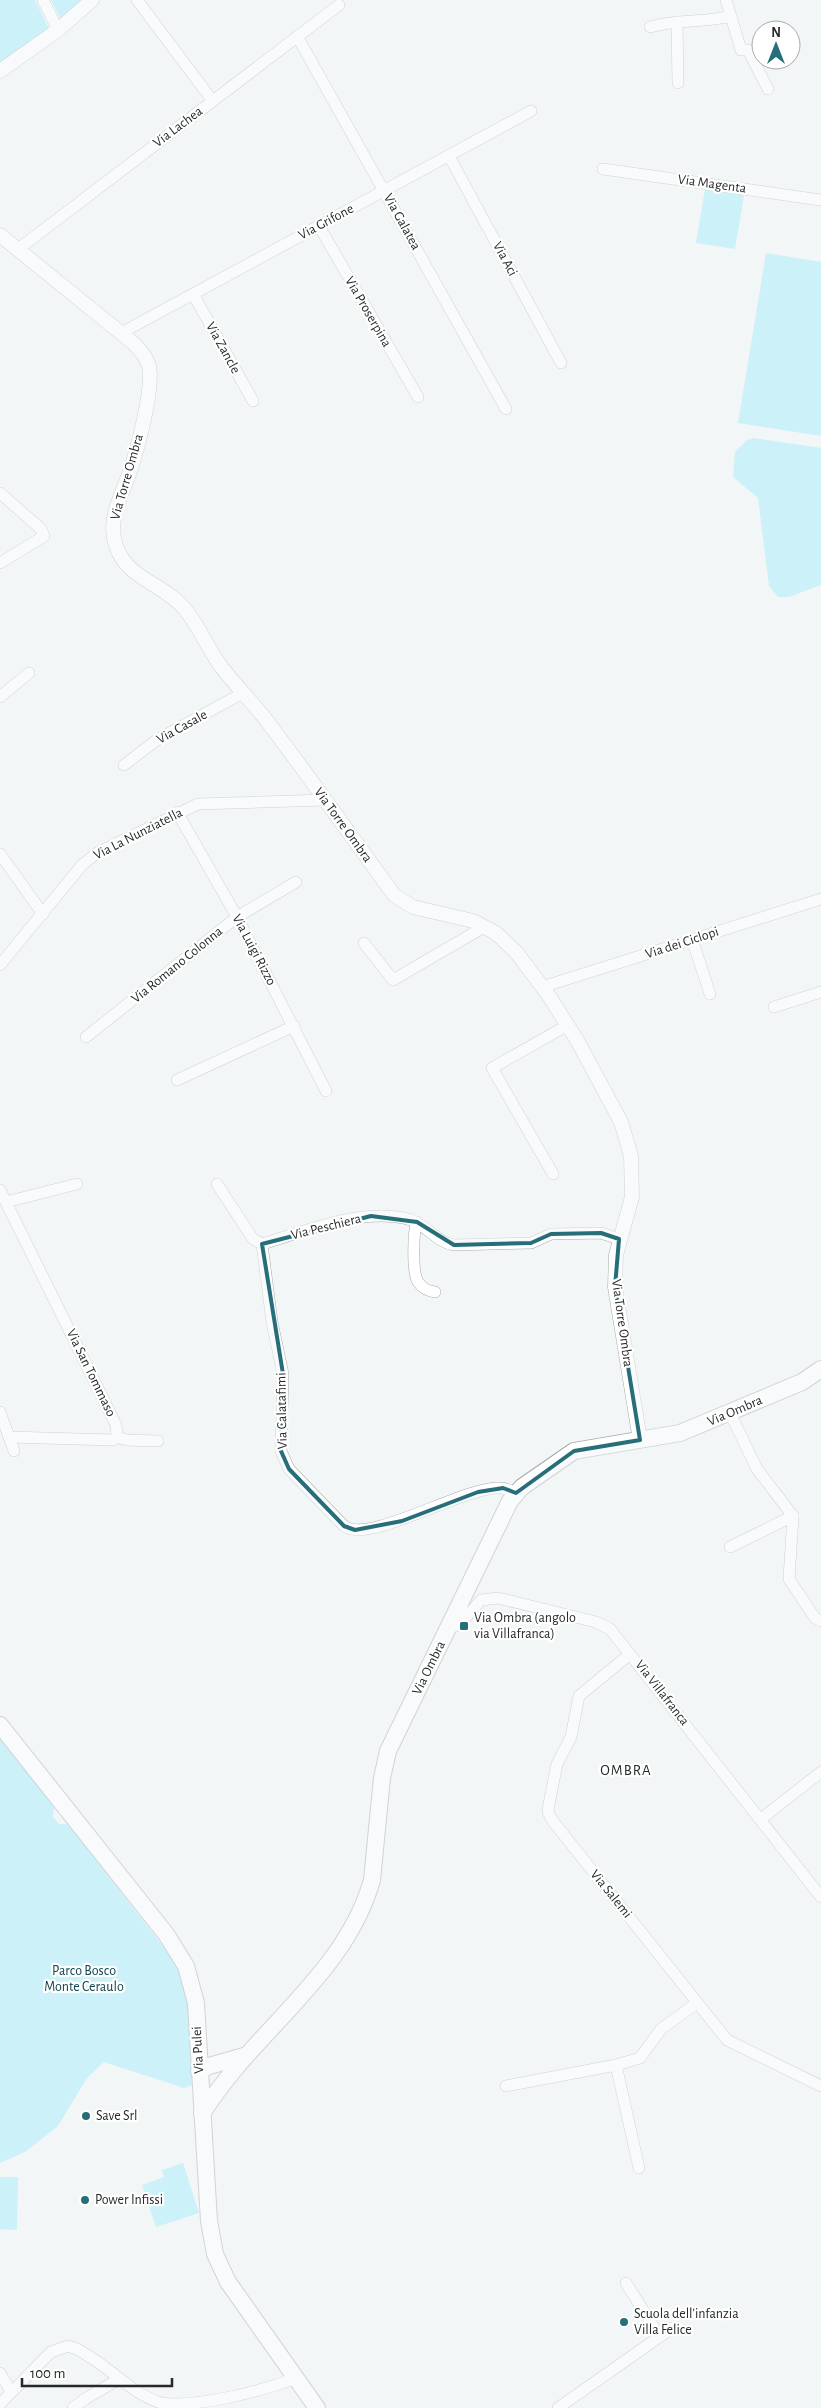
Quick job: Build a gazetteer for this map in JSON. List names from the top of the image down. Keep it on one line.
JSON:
{"streets":{"main road":["Via Ombra","Via Pulei"],"street":["Via Lachea","Via Magenta","Via Grifone","Via Galatea","Via Aci","Via Proserpina","Via Zancle","Via Torre Ombra","Via Casale","Via La Nunziatella","Via dei Ciclopi","Via Luigi Rizzo","Via Romano Colonna","Via Peschiera","Via San Tommaso","Via Calatafimi","Via Villafranca","Via Salemi"]},"crossings":[["Via Lachea","Via Galatea"],["Via Lachea","Via Torre Ombra"],["Via Grifone","Via Galatea"],["Via Grifone","Via Aci"],["Via Grifone","Via Proserpina"],["Via Grifone","Via Zancle"],["Via Grifone","Via Torre Ombra"],["Via Torre Ombra","Via Casale"],["Via Torre Ombra","Via La Nunziatella"],["Via Torre Ombra","Via dei Ciclopi"],["Via Torre Ombra","Via Peschiera"],["Via Torre Ombra","Via Ombra"],["Via La Nunziatella","Via Luigi Rizzo"],["Via Luigi Rizzo","Via Romano Colonna"],["Via Peschiera","Via Calatafimi"],["Via Calatafimi","Via Ombra"],["Via Ombra","Via Villafranca"],["Via Villafranca","Via Salemi"]],"districts":["OMBRA"],"parks":["Parco Bosco Monte Ceraulo"],"places":{"transit":["Via Ombra (angolo via Villafranca)"],"other":["Save Srl","Power Infissi","Scuola dell'infanzia Villa Felice"]},"scale_bar":"100 m","north":"top"}
